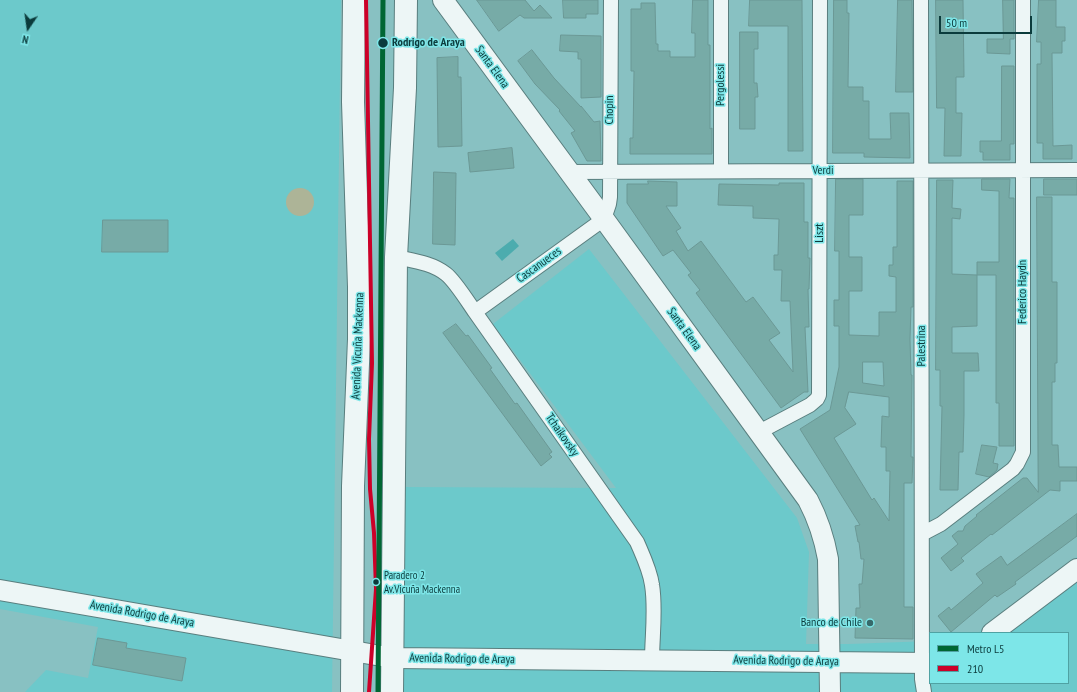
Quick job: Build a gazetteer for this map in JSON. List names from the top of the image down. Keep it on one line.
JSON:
{"streets":{"main road":["Santa Elena","Avenida Vicuña Mackenna","Avenida Rodrigo de Araya"],"street":["Pergolessi","Chopin","Verdi","Liszt","Cascanueces","Federico Haydn","Palestrina","Tchaikovsky"]},"crossings":[["Santa Elena","Chopin"],["Santa Elena","Verdi"],["Santa Elena","Liszt"],["Santa Elena","Cascanueces"],["Santa Elena","Avenida Rodrigo de Araya"],["Pergolessi","Verdi"],["Chopin","Verdi"],["Chopin","Cascanueces"],["Verdi","Liszt"],["Verdi","Federico Haydn"],["Verdi","Palestrina"],["Cascanueces","Tchaikovsky"],["Federico Haydn","Palestrina"],["Avenida Vicuña Mackenna","Avenida Rodrigo de Araya"],["Palestrina","Avenida Rodrigo de Araya"],["Tchaikovsky","Avenida Rodrigo de Araya"]],"places":["Rodrigo de Araya","Paradero 2 Av.Vicuña Mackenna","Banco de Chile"],"lines":["metro line L5","transit line 210"],"legend":["Metro L5","210"],"scale_bar":"50 m","north":"bottom"}
